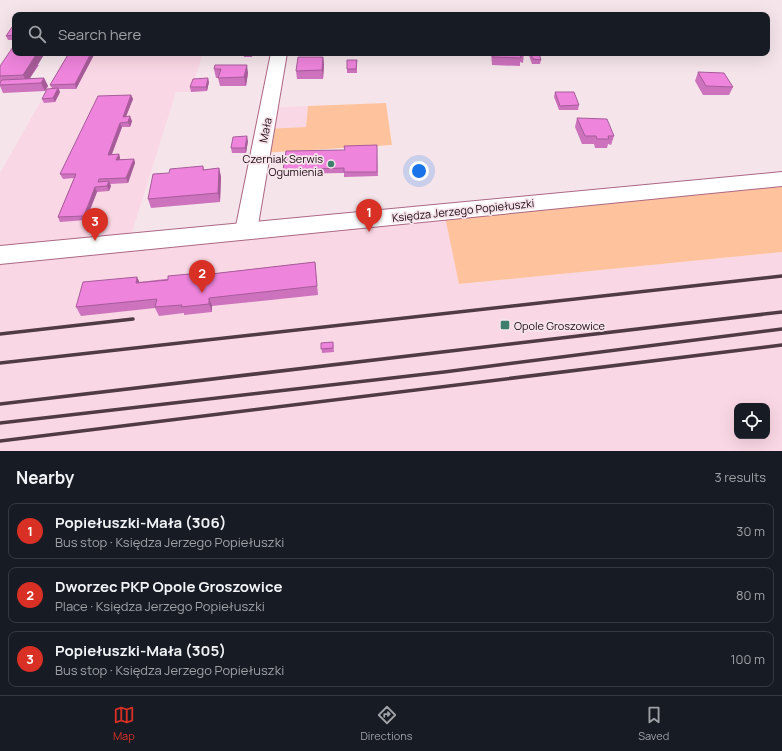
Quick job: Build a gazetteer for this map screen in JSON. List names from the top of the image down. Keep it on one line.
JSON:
{"streets":{"main road":["Mała","Księdza Jerzego Popiełuszki"]},"crossings":[["Mała","Księdza Jerzego Popiełuszki"]],"places":{"other":["Czerniak Serwis Ogumienia"],"transit":["Opole Groszowice"]},"page":{"search":"Search here","pins":["1","3","2"],"heading":["Nearby","3 results"],"list":[{"mark":"1","name":"Popiełuszki-Mała (306)","note":"Bus stop · Księdza Jerzego Popiełuszki","value":"30 m"},{"mark":"2","name":"Dworzec PKP Opole Groszowice","note":"Place · Księdza Jerzego Popiełuszki","value":"80 m"},{"mark":"3","name":"Popiełuszki-Mała (305)","note":"Bus stop · Księdza Jerzego Popiełuszki","value":"100 m"}],"nav":["Map","Directions","Saved"]}}
